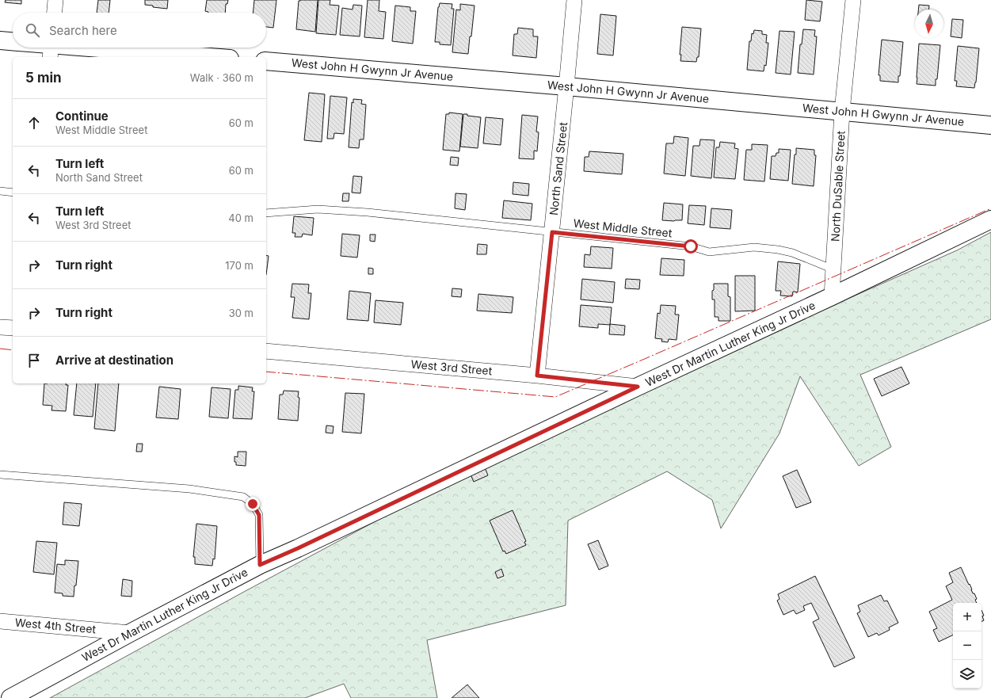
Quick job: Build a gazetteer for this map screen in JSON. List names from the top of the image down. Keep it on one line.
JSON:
{"streets":{"street":["West John H Gwynn Jr Avenue","North Sand Street","North DuSable Street","West Dr Martin Luther King Jr Drive","West 3rd Street","West 4th Street"],"lane":["West Middle Street"]},"crossings":[["West John H Gwynn Jr Avenue","North Sand Street"],["West John H Gwynn Jr Avenue","North DuSable Street"],["North Sand Street","West Middle Street"],["North Sand Street","West 3rd Street"],["North DuSable Street","West Middle Street"],["North DuSable Street","West Dr Martin Luther King Jr Drive"],["West Dr Martin Luther King Jr Drive","West 3rd Street"],["West Dr Martin Luther King Jr Drive","West 4th Street"]],"north":"bottom","page":{"search":"Search here","heading":["5 min","Walk · 360 m"],"list":[["Continue","West Middle Street","60 m"],["Turn left","North Sand Street","60 m"],["Turn left","West 3rd Street","40 m"],["Turn right","170 m"],["Turn right","30 m"],"Arrive at destination"],"map_buttons":["+","−"]}}
